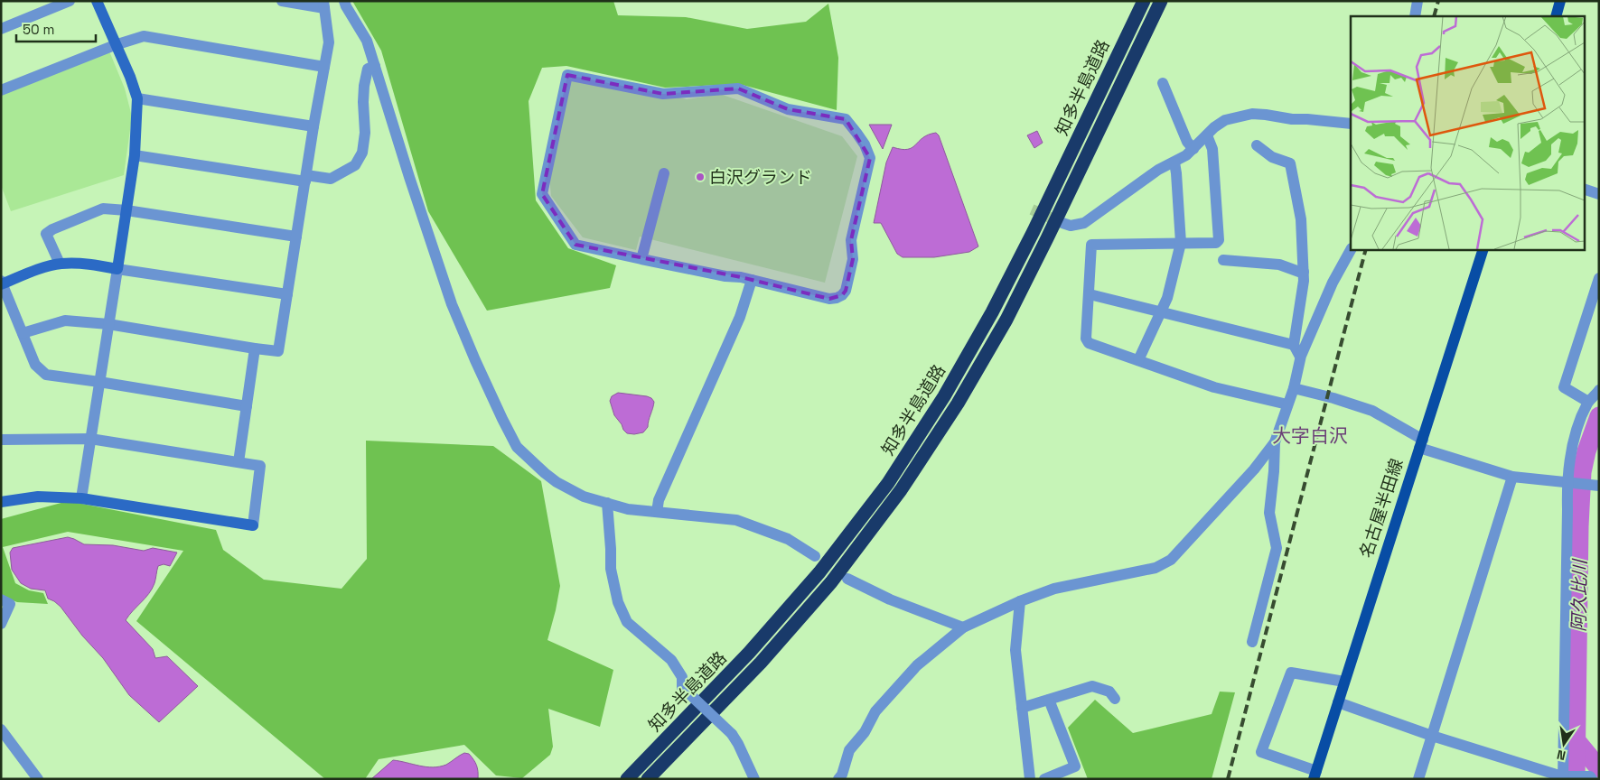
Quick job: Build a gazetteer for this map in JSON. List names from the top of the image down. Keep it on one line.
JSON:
{"streets":{"highway":["知多半島道路"],"main road":["名古屋半田線"]},"districts":["大字白沢"],"water":["阿久比川"],"places":["白沢グランド"],"scale_bar":"50 m","north":"bottom"}
